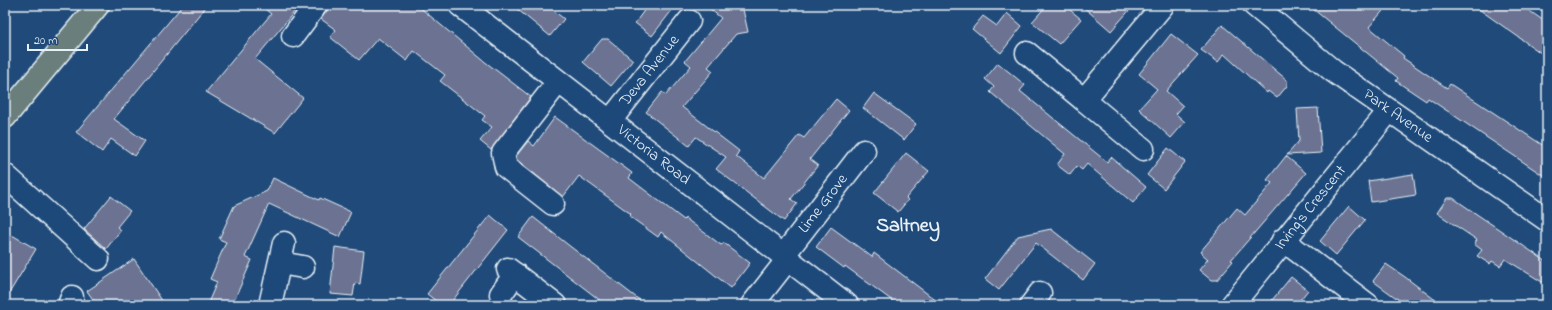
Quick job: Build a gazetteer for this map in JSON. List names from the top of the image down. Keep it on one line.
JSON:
{"streets":{"street":["Deva Avenue","Park Avenue","Victoria Road","Lime Grove","Irving's Crescent"]},"crossings":[["Deva Avenue","Victoria Road"],["Park Avenue","Irving's Crescent"],["Victoria Road","Lime Grove"]],"districts":["Saltney"],"scale_bar":"20 m"}
